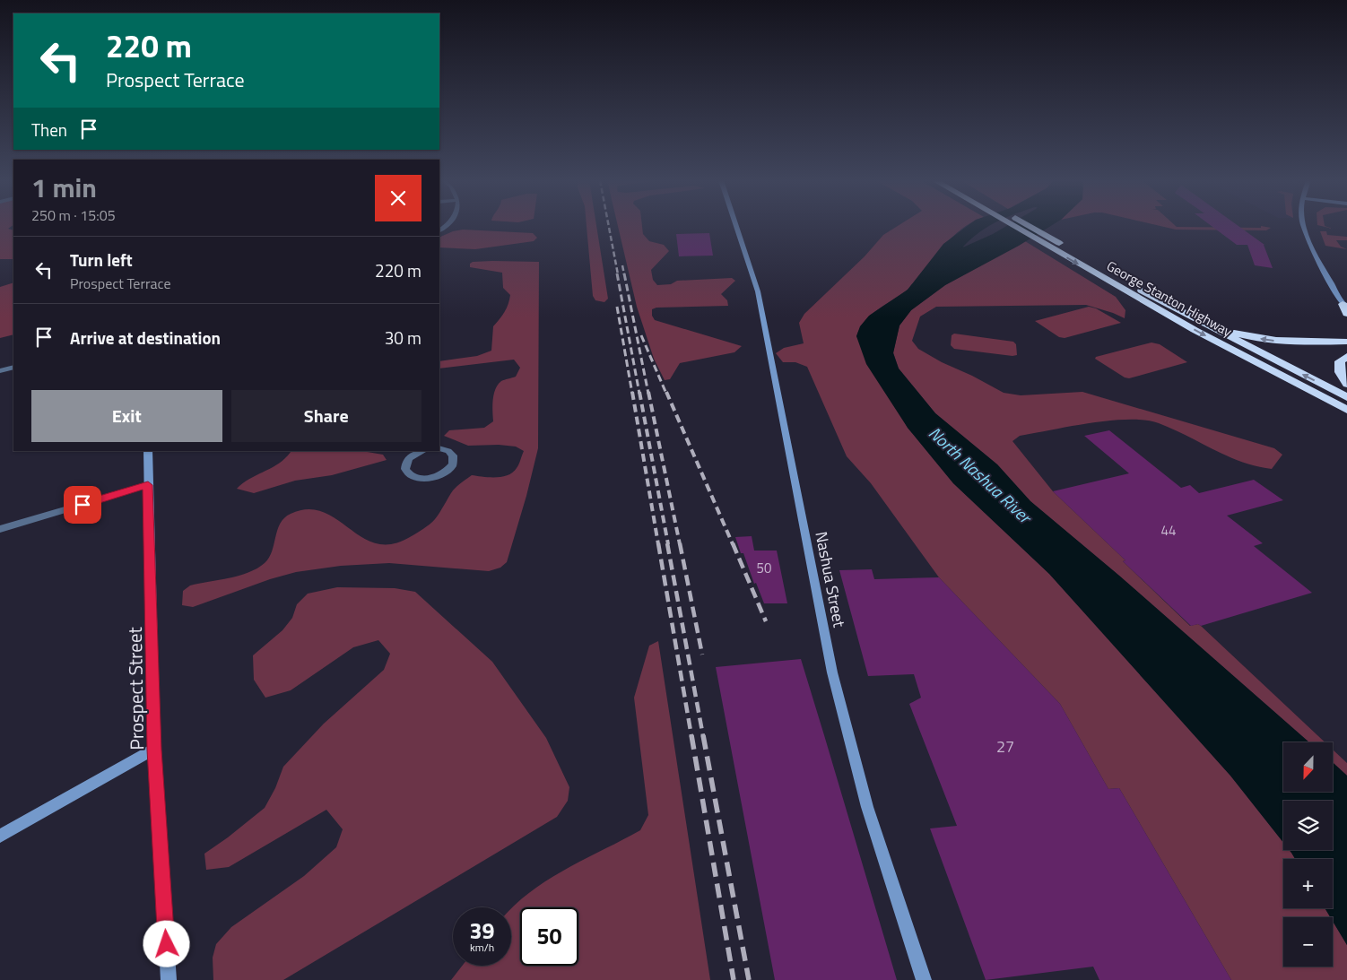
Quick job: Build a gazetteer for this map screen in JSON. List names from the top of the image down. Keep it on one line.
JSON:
{"streets":{"highway":["George Stanton Highway"],"main road":["Nashua Street","Prospect Street"]},"water":["North Nashua River"],"house_numbers":["44","50","27"],"north":"bottom","page":{"turn":["220 m","Prospect Terrace"],"then":"Then","heading":["1 min","250 m · 15:05"],"list":[{"name":"Turn left","note":"Prospect Terrace","value":"220 m"},{"name":"Arrive at destination","value":"30 m"}],"buttons":["Exit","Share"],"map_buttons":["+","−"],"speed":"39 km/h","limit":"50"}}
